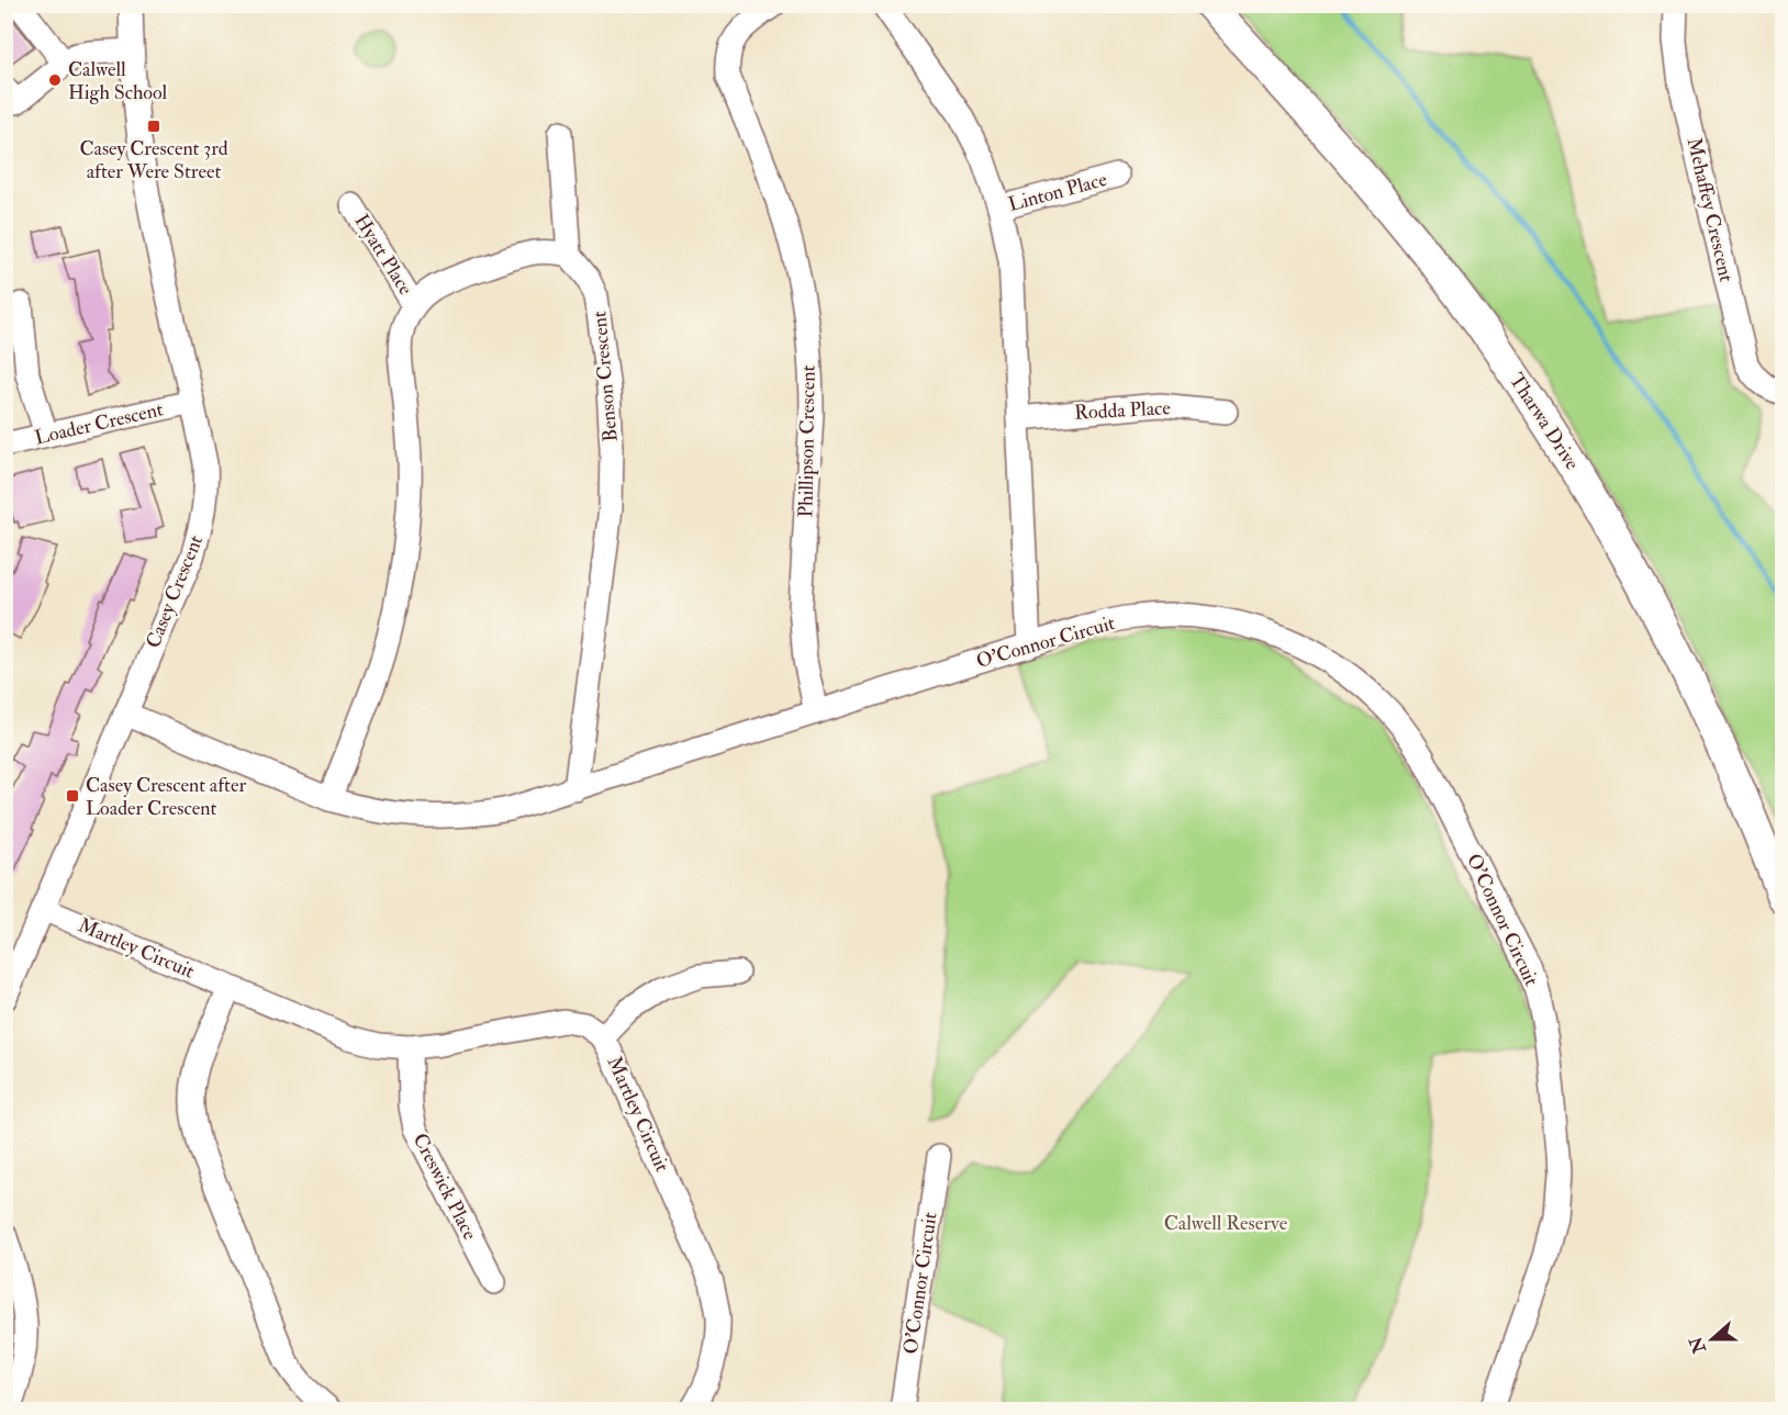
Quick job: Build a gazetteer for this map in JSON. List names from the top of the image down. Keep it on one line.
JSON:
{"streets":{"main road":["Tharwa Drive"],"street":["Linton Place","Mehaffey Crescent","Hyatt Place","Benson Crescent","Rodda Place","Loader Crescent","Phillipson Crescent","Casey Crescent","O'Connor Circuit","Martley Circuit","Creswick Place"]},"crossings":[["Benson Crescent","O'Connor Circuit"],["Loader Crescent","Casey Crescent"],["Phillipson Crescent","O'Connor Circuit"],["Casey Crescent","O'Connor Circuit"],["Casey Crescent","Martley Circuit"],["Martley Circuit","Creswick Place"]],"parks":["Calwell Reserve"],"places":{"other":["Calwell High School"],"transit":["Casey Crescent 3rd after Were Street","Casey Crescent after Loader Crescent"]},"north":"left"}
